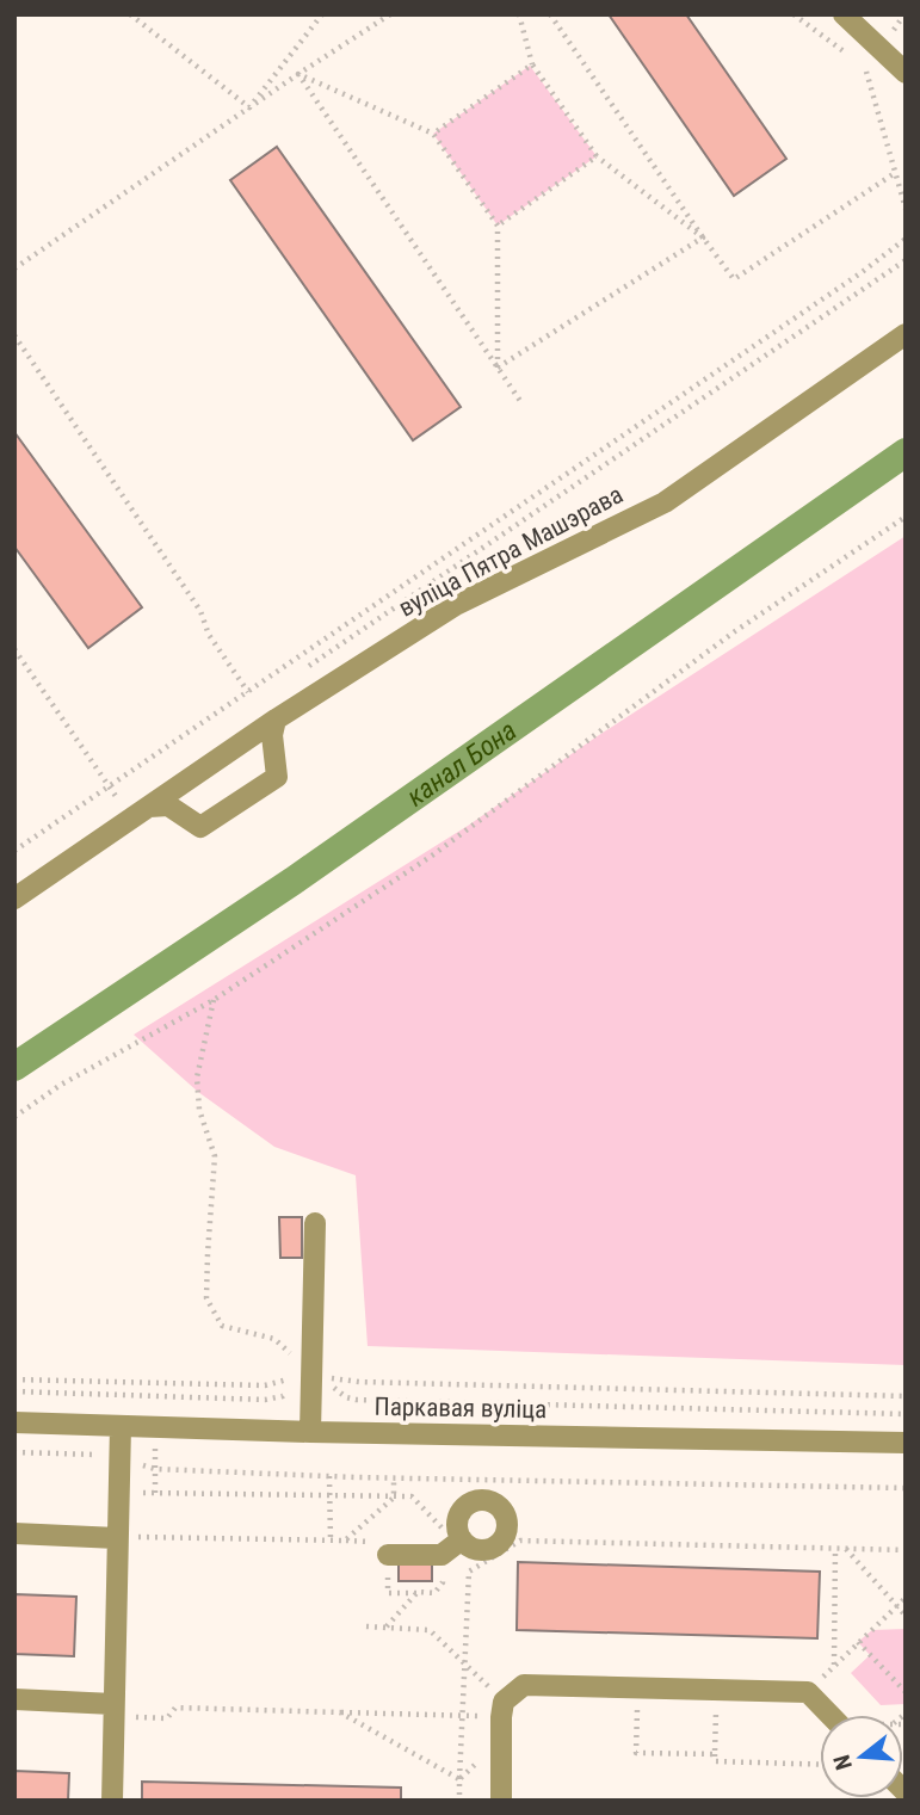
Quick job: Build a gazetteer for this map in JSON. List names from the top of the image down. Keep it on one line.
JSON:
{"streets":{"street":["вуліца Пятра Машэрава","Паркавая вуліца"]},"water":["канал Бона"],"north":"left"}
